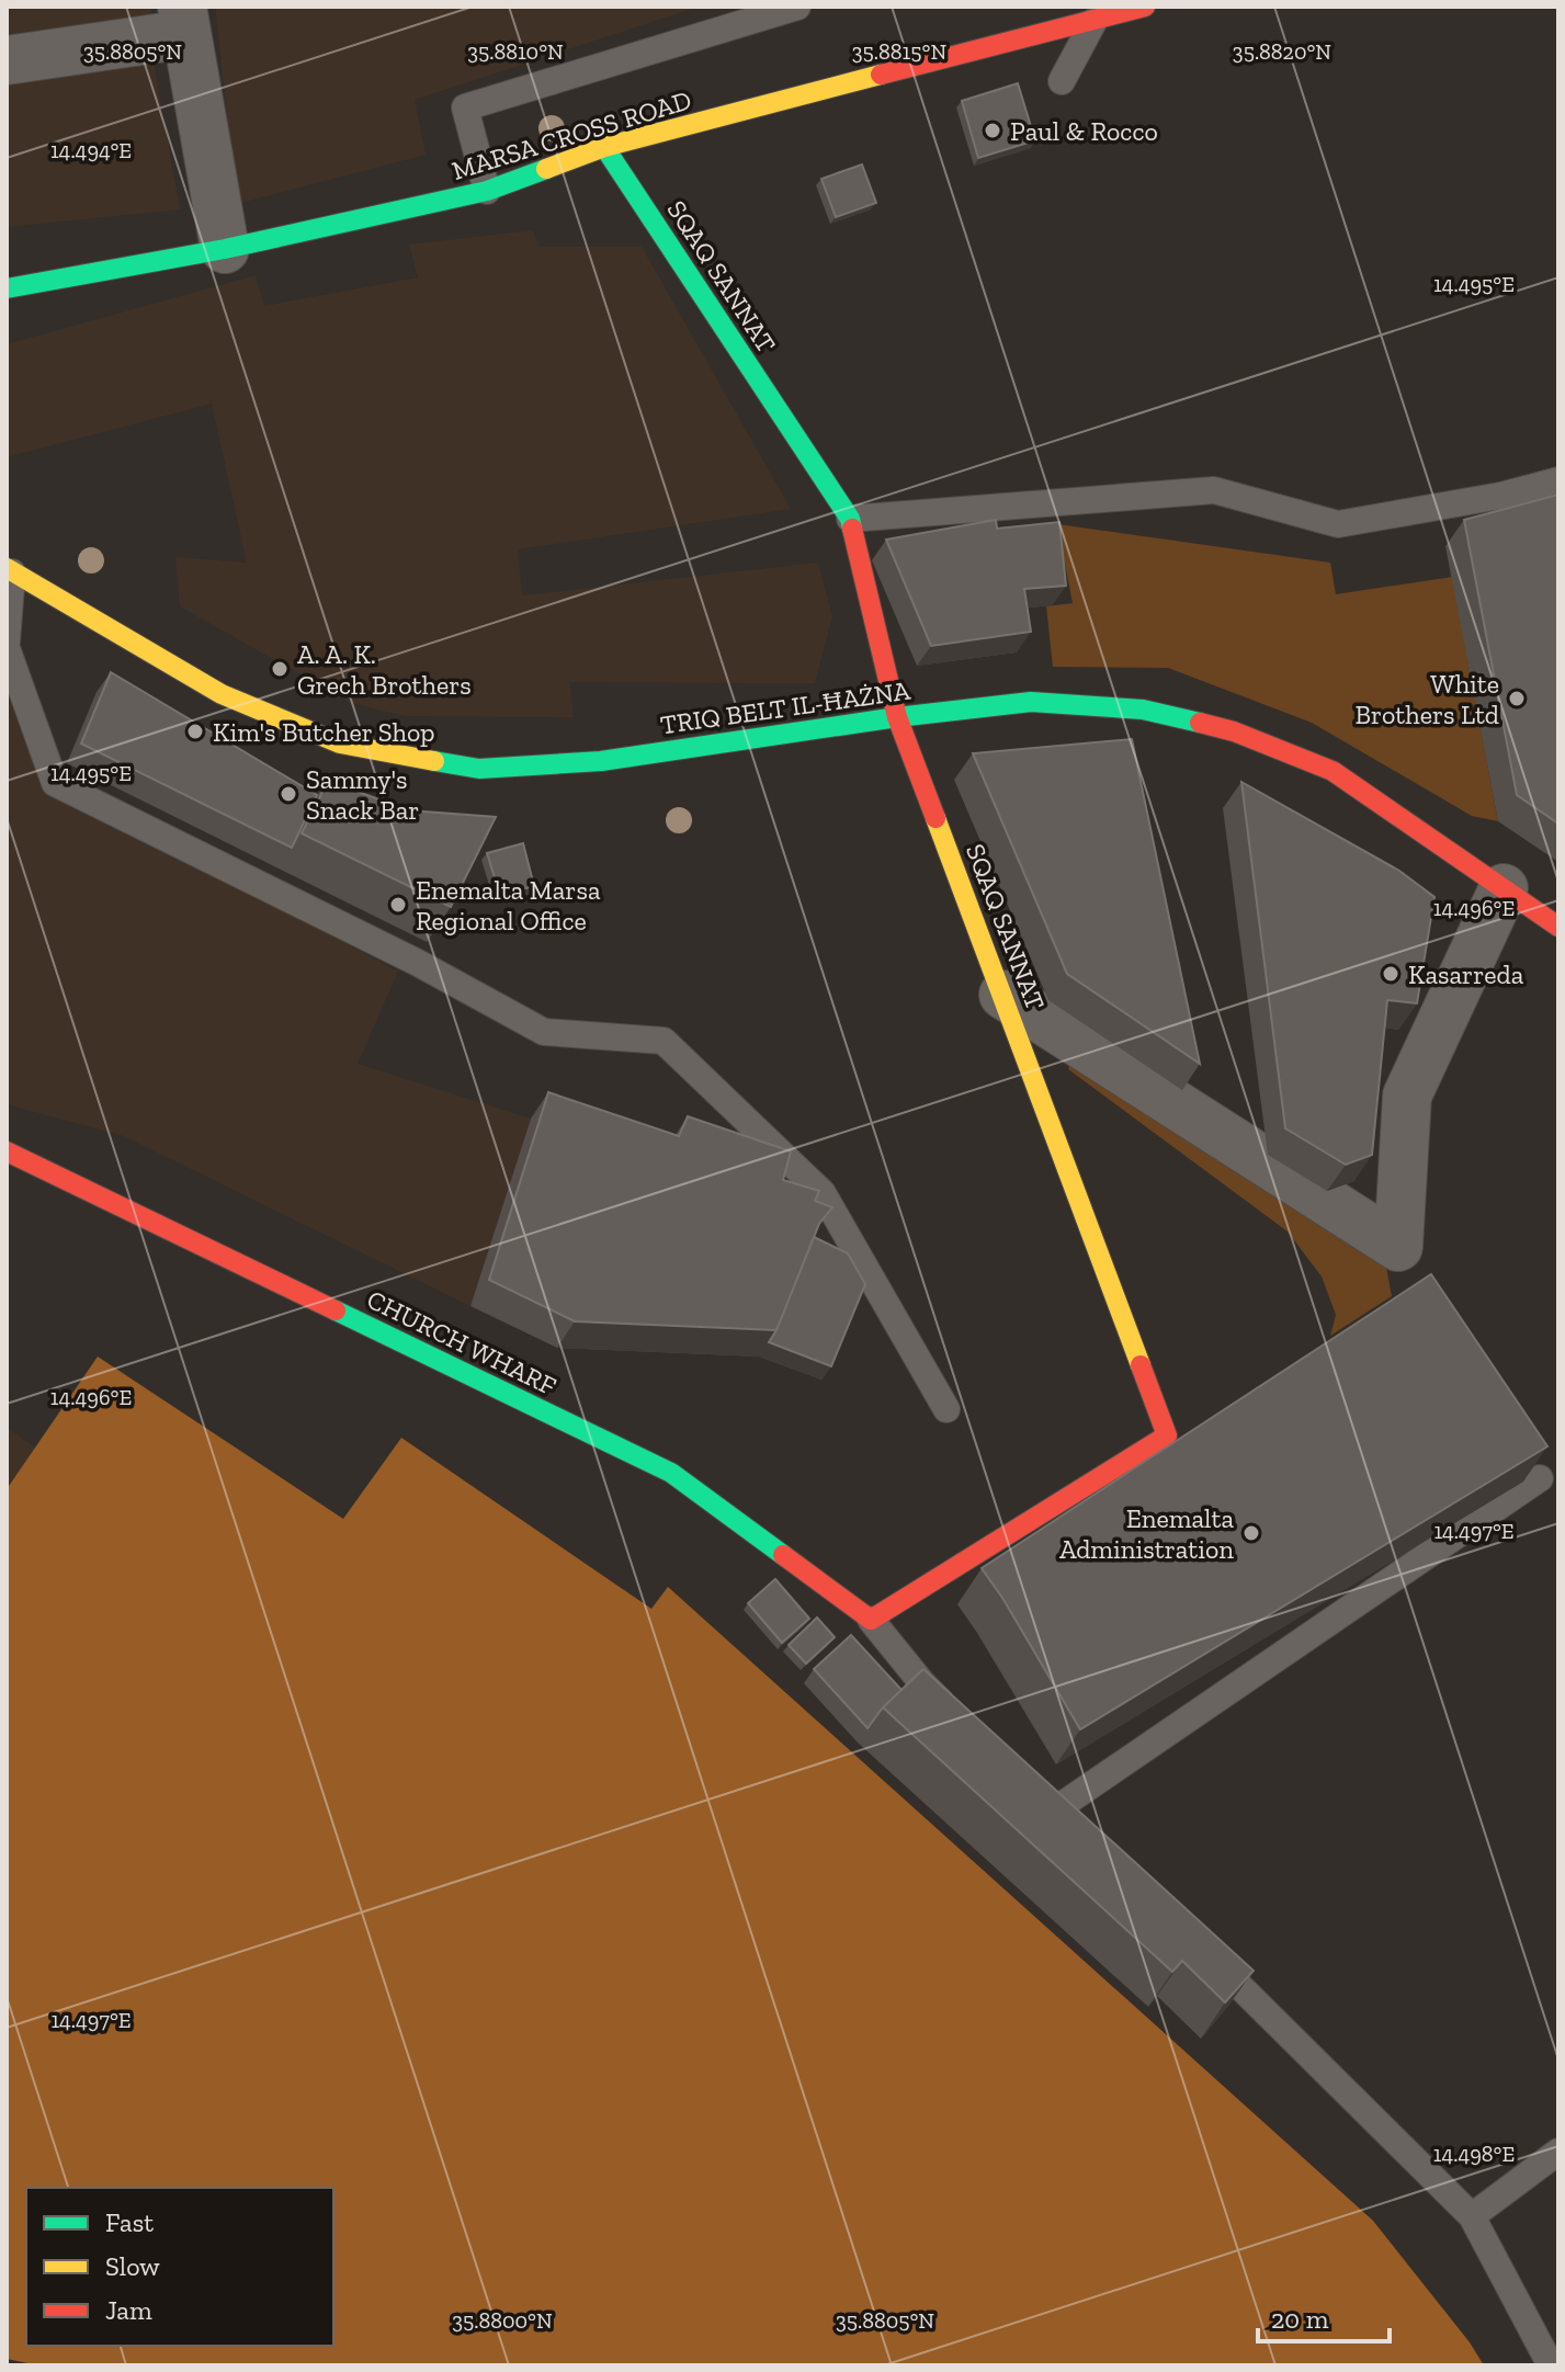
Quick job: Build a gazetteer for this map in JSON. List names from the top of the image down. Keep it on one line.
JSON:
{"streets":{"street":["MARSA CROSS ROAD","SQAQ SANNAT","TRIQ BELT IL-ĦAŻNA","CHURCH WHARF"]},"crossings":[["MARSA CROSS ROAD","SQAQ SANNAT"],["SQAQ SANNAT","TRIQ BELT IL-ĦAŻNA"],["SQAQ SANNAT","CHURCH WHARF"]],"places":["Paul & Rocco","A. A. K. Grech Brothers","White Brothers Ltd","Kim's Butcher Shop","Sammy's Snack Bar","Enemalta Marsa Regional Office","Kasarreda","Enemalta Administration"],"legend":["Fast","Slow","Jam"],"scale_bar":"20 m","coordinates":["35.8805°N","35.8810°N","35.8815°N","35.8820°N","14.494°E","14.495°E","14.496°E","14.497°E","14.498°E","35.8800°N"]}
